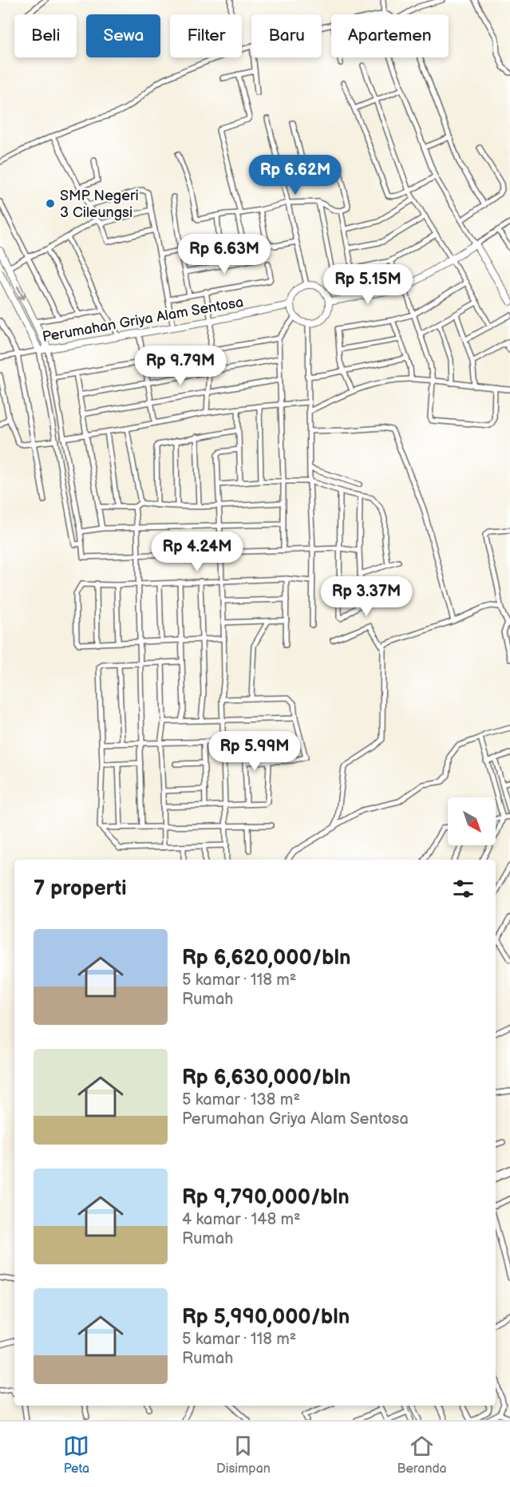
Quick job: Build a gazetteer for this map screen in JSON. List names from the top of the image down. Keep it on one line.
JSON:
{"streets":{"street":["Perumahan Griya Alam Sentosa"]},"places":["SMP Negeri 3 Cileungsi"],"north":"bottom right","page":{"chip":["Beli","Sewa","Filter","Baru","Apartemen"],"price":["Rp 6.62M","Rp 6.63M","Rp 5.15M","Rp 9.79M","Rp 4.24M","Rp 3.37M","Rp 5.99M"],"heading":"7 properti","list":[{"name":"Rp 6,620,000/bln","note":"5 kamar · 118 m² · Rumah"},{"name":"Rp 6,630,000/bln","note":"5 kamar · 138 m² · Perumahan Griya Alam Sentosa"},{"name":"Rp 9,790,000/bln","note":"4 kamar · 148 m² · Rumah"},{"name":"Rp 5,990,000/bln","note":"5 kamar · 118 m² · Rumah"}],"tabs":["Peta","Disimpan","Beranda"]}}
